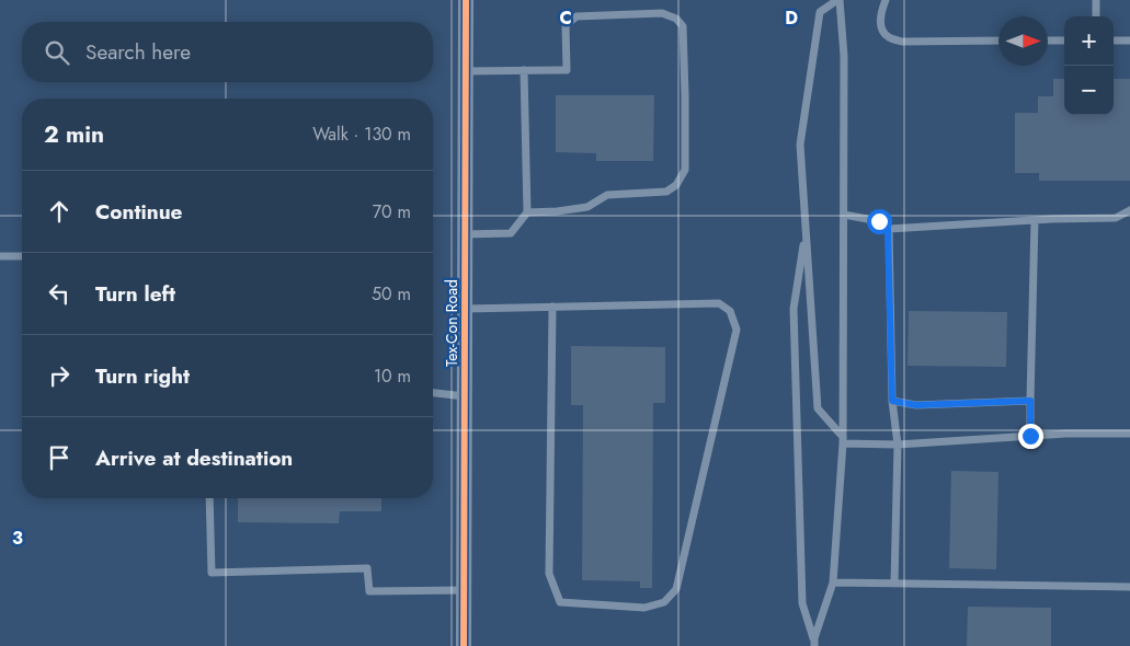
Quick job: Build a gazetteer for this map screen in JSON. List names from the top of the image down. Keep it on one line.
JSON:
{"streets":{"street":["Tex-Con Road"]},"north":"right","page":{"map_buttons":["+","−"],"search":"Search here","heading":["2 min","Walk · 130 m"],"list":[["Continue","70 m"],["Turn left","50 m"],["Turn right","10 m"],"Arrive at destination"]},"grid":{"columns":["C","D"],"rows":["3"]}}
